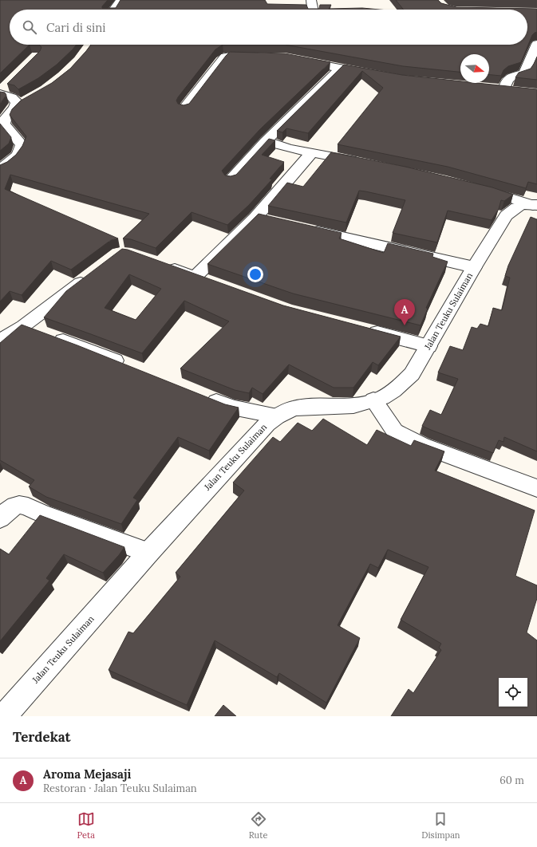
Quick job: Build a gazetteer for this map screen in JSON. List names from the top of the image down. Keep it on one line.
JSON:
{"streets":{"street":["Jalan Teuku Sulaiman"]},"north":"right","page":{"search":"Cari di sini","pins":"A","heading":"Terdekat","list":[{"mark":"A","name":"Aroma Mejasaji","note":"Restoran · Jalan Teuku Sulaiman","value":"60 m"}],"nav":["Peta","Rute","Disimpan"]}}
